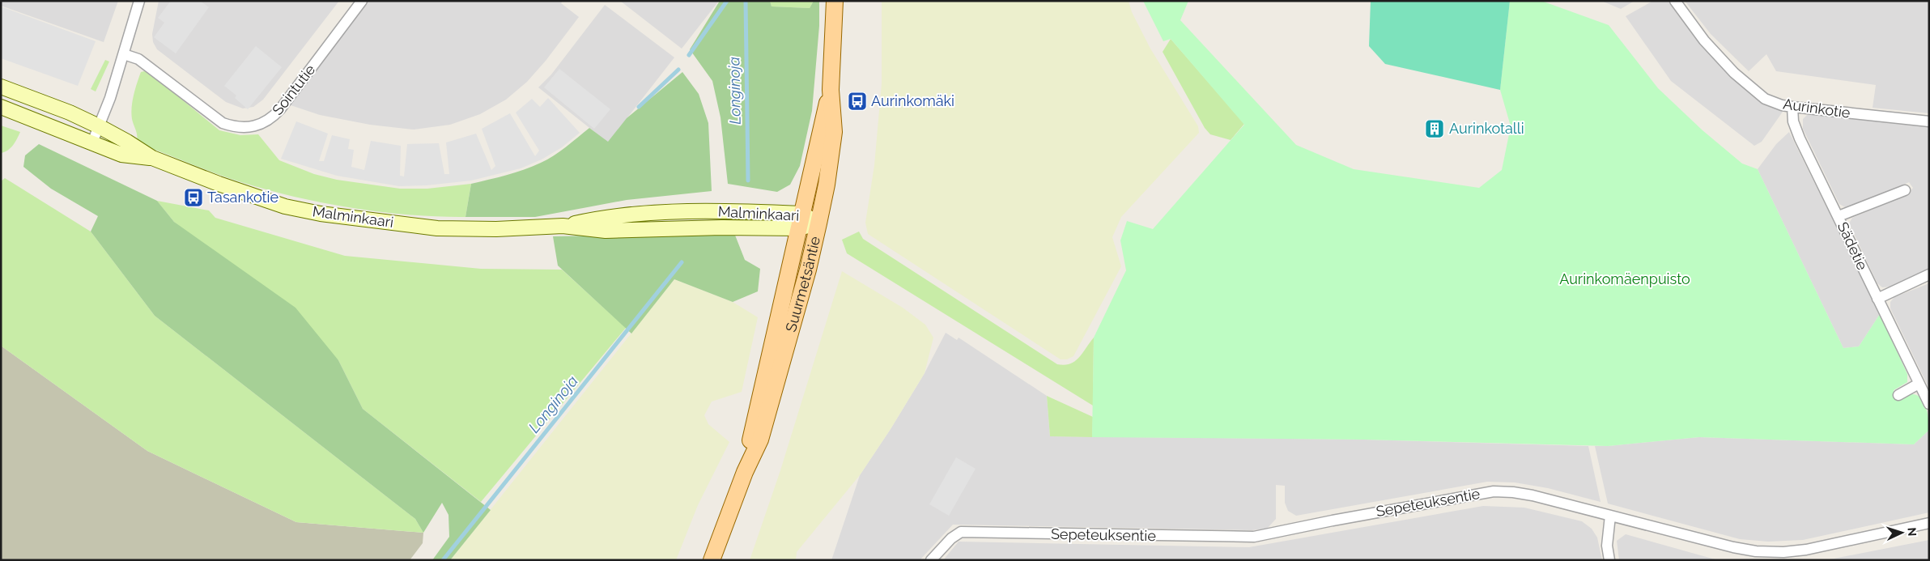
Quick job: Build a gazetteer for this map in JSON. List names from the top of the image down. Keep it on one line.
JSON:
{"streets":{"main road":["Malminkaari","Suurmetsäntie"],"street":["Sointutie","Aurinkotie","Sädetie","Sepeteuksentie"]},"crossings":[["Aurinkotie","Sädetie"],["Malminkaari","Suurmetsäntie"]],"water":["Longinoja"],"parks":["Aurinkomäenpuisto"],"places":{"bus stop":["Aurinkomäki","Tasankotie"],"building":["Aurinkotalli"]},"north":"right"}
